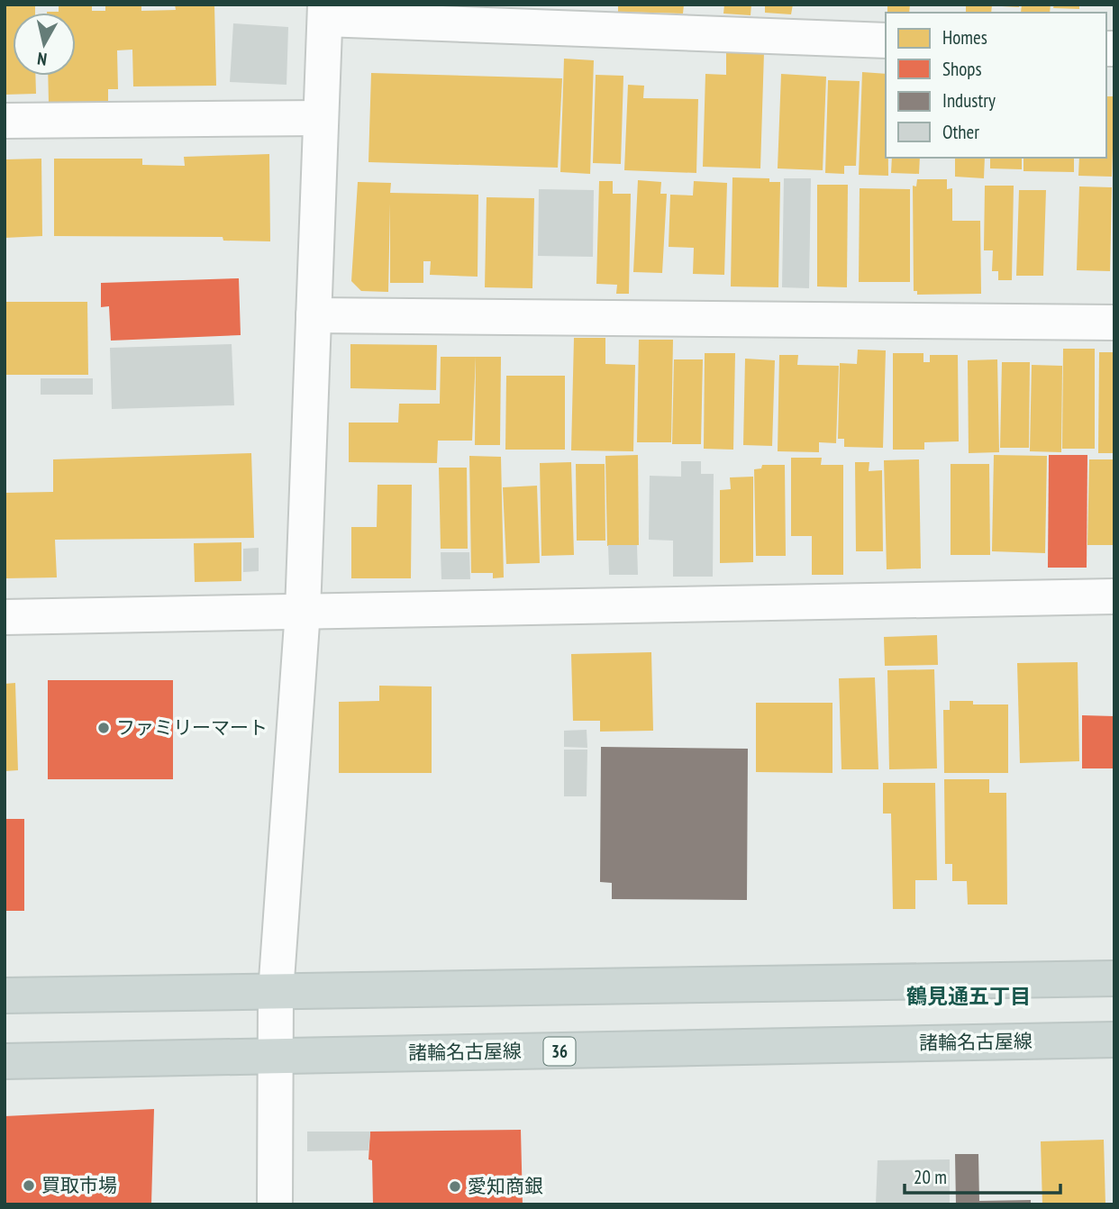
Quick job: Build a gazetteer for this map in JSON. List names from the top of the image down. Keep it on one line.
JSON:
{"streets":{"main road":["諸輪名古屋線","36"]},"districts":["鶴見通五丁目"],"places":["ファミリーマート","買取市場","愛知商銀"],"legend":["Homes","Shops","Industry","Other"],"scale_bar":"20 m","north":"bottom"}
